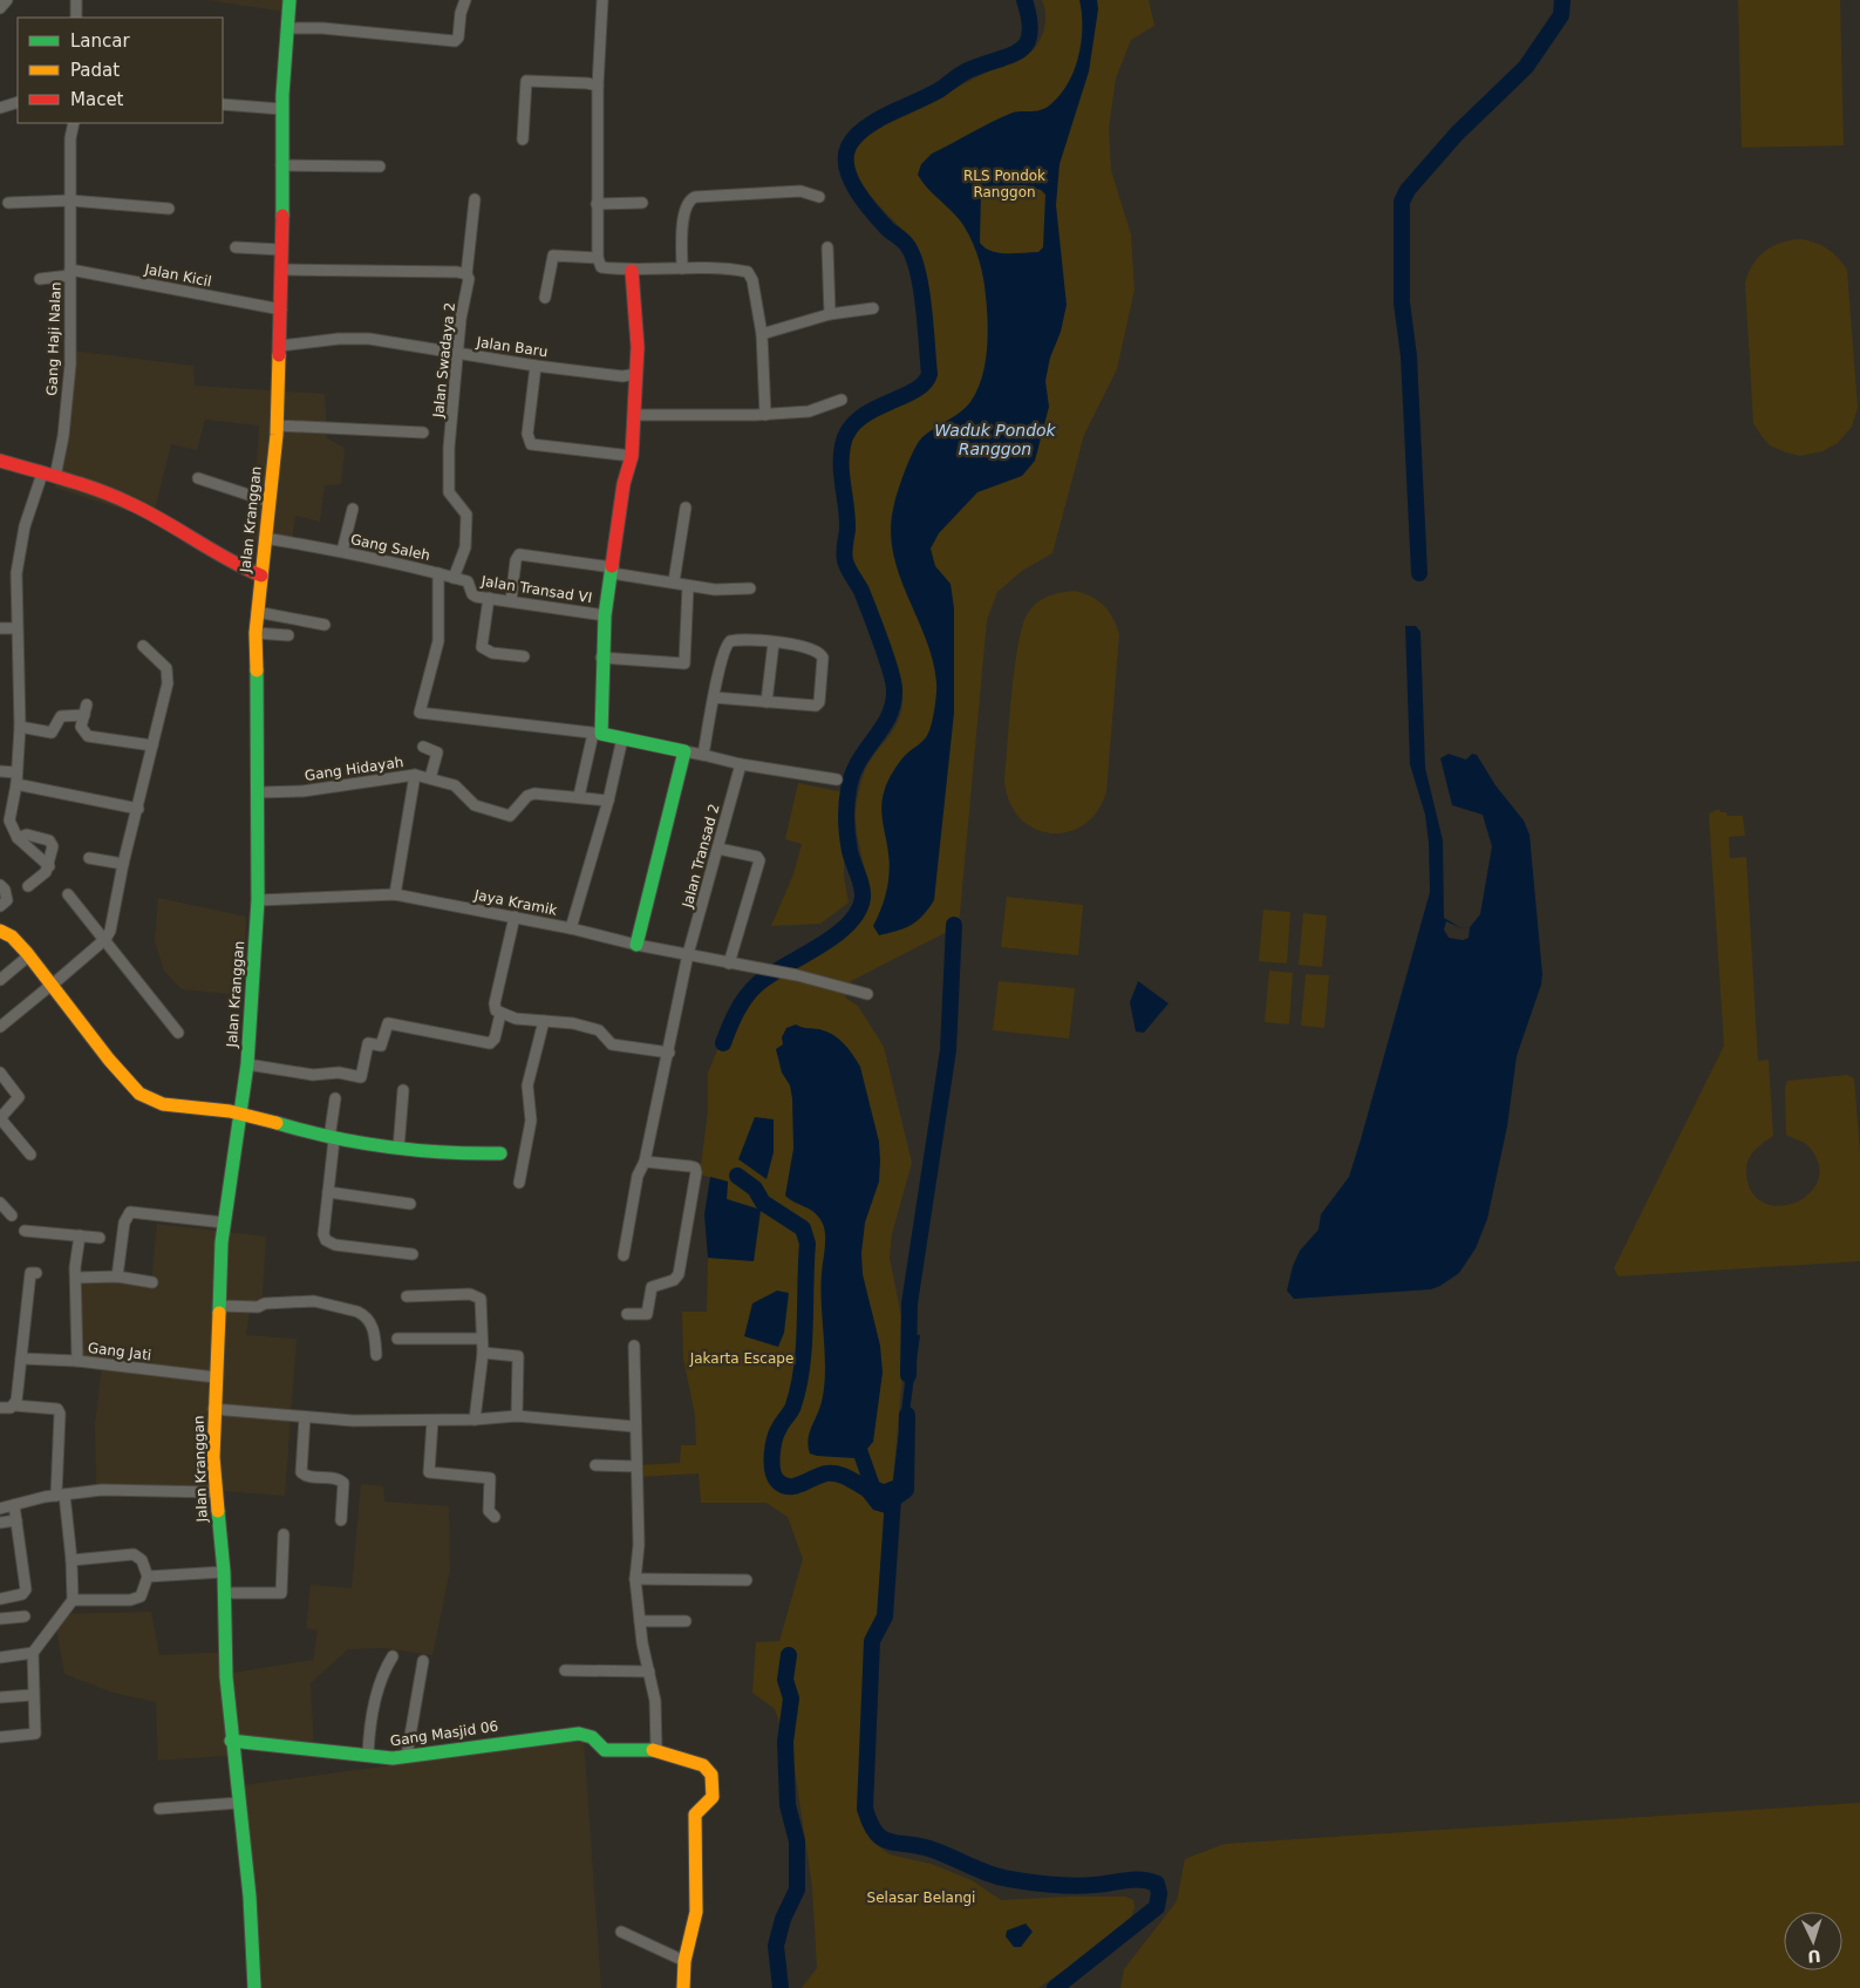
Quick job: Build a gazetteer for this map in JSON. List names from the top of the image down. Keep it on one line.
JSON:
{"streets":{"street":["Jalan Kicil","Gang Haji Nalan","Jalan Baru","Jalan Swadaya 2","Jalan Kranggan","Gang Saleh","Jalan Transad VI","Gang Hidayah","Jalan Transad 2","Jaya Kramik","Gang Jati","Gang Masjid 06"]},"crossings":[["Jalan Kicil","Gang Haji Nalan"],["Jalan Kicil","Jalan Kranggan"],["Jalan Baru","Jalan Swadaya 2"],["Jalan Baru","Jalan Kranggan"],["Jalan Swadaya 2","Jalan Transad VI"],["Jalan Kranggan","Gang Saleh"],["Jalan Kranggan","Gang Hidayah"],["Jalan Kranggan","Jaya Kramik"],["Jalan Kranggan","Gang Jati"],["Jalan Kranggan","Gang Masjid 06"],["Gang Saleh","Jalan Transad VI"],["Jalan Transad 2","Jaya Kramik"]],"water":["Waduk Pondok Ranggon"],"parks":["RLS Pondok Ranggon","Jakarta Escape","Selasar Belangi"],"legend":["Lancar","Padat","Macet"],"north":"bottom"}
